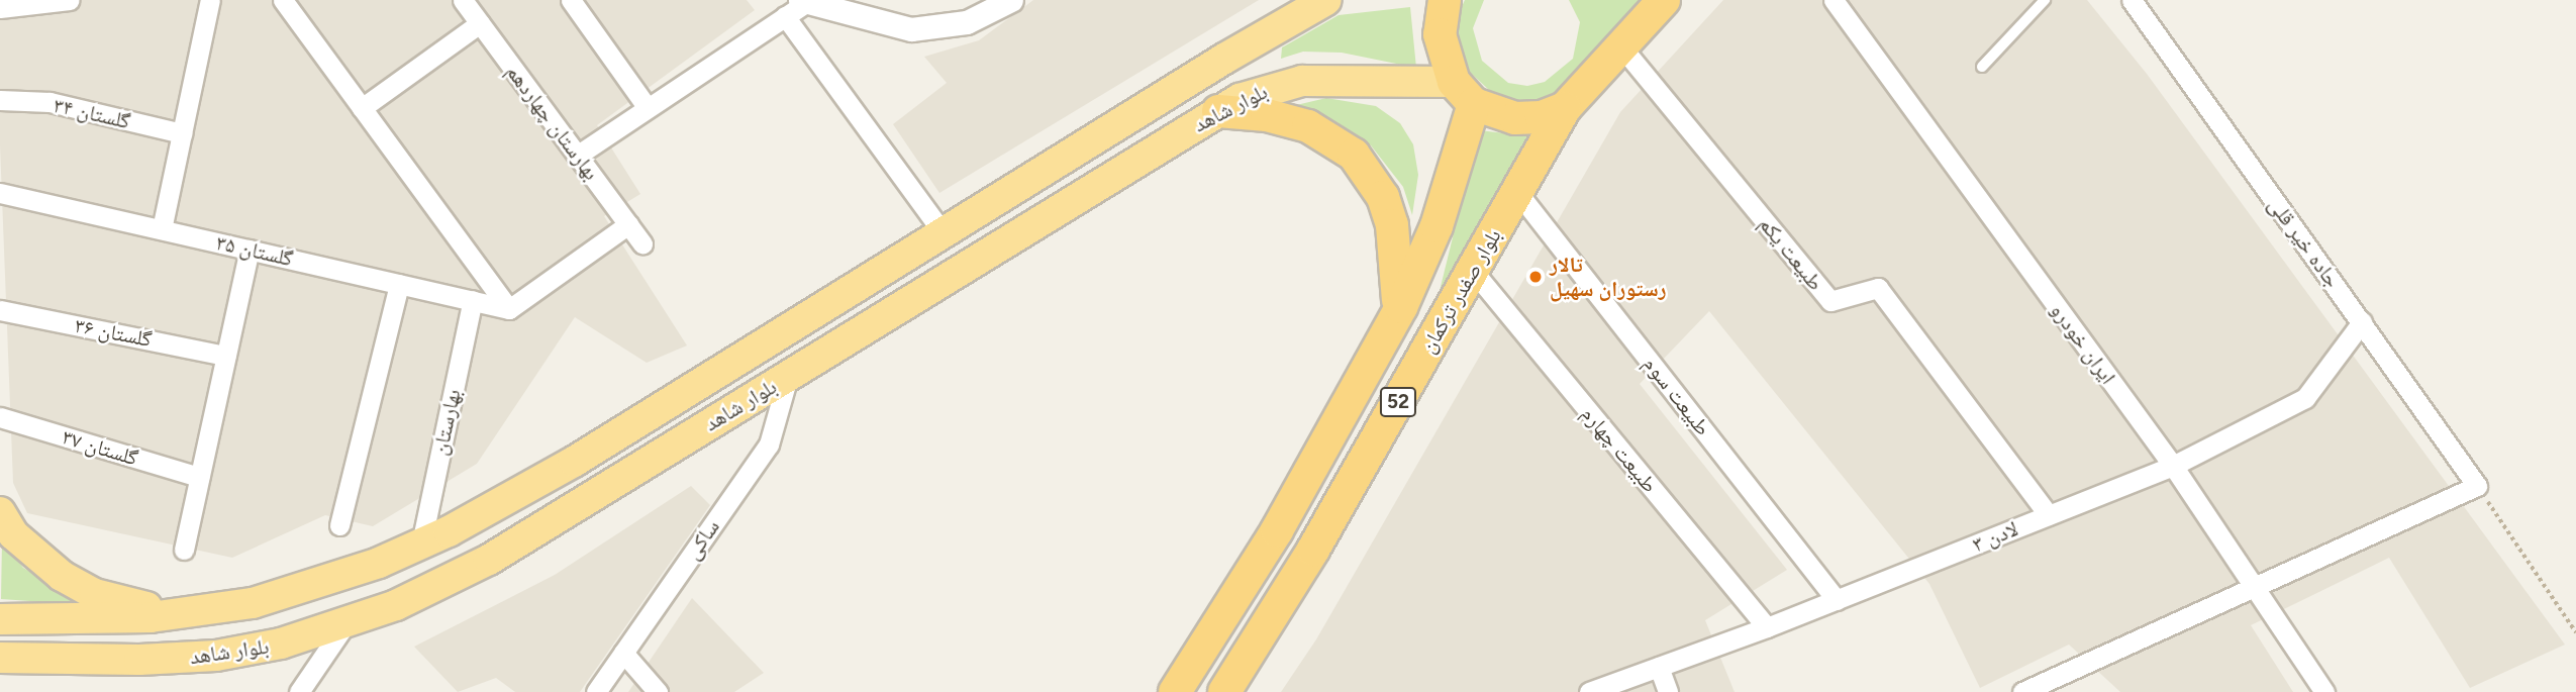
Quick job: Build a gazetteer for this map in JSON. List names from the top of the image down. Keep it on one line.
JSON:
{"streets":{"highway":["بلوار صفدر ترکمان","52"],"main road":["بلوار شاهد"],"street":["گلستان ۳۴","بهارستان چهاردهم","جاده خیر قلی","گلستان ۳۵","طبیعت یکم","گلستان ۳۶","ایران خودرو","طبیعت سوم","بهارستان","گلستان ۳۷","طبیعت چهارم","لادن ۳","ساکی"]},"crossings":[["بلوار شاهد","بلوار صفدر ترکمان"],["بلوار شاهد","بهارستان"],["بلوار شاهد","ساکی"],["جاده خیر قلی","لادن ۳"],["گلستان ۳۵","بهارستان"],["طبیعت یکم","52"],["طبیعت یکم","لادن ۳"],["بلوار صفدر ترکمان","طبیعت سوم"],["بلوار صفدر ترکمان","52"],["بلوار صفدر ترکمان","طبیعت چهارم"],["ایران خودرو","لادن ۳"],["طبیعت سوم","لادن ۳"],["طبیعت چهارم","لادن ۳"]],"places":["تالار رستوران سهیل"]}
